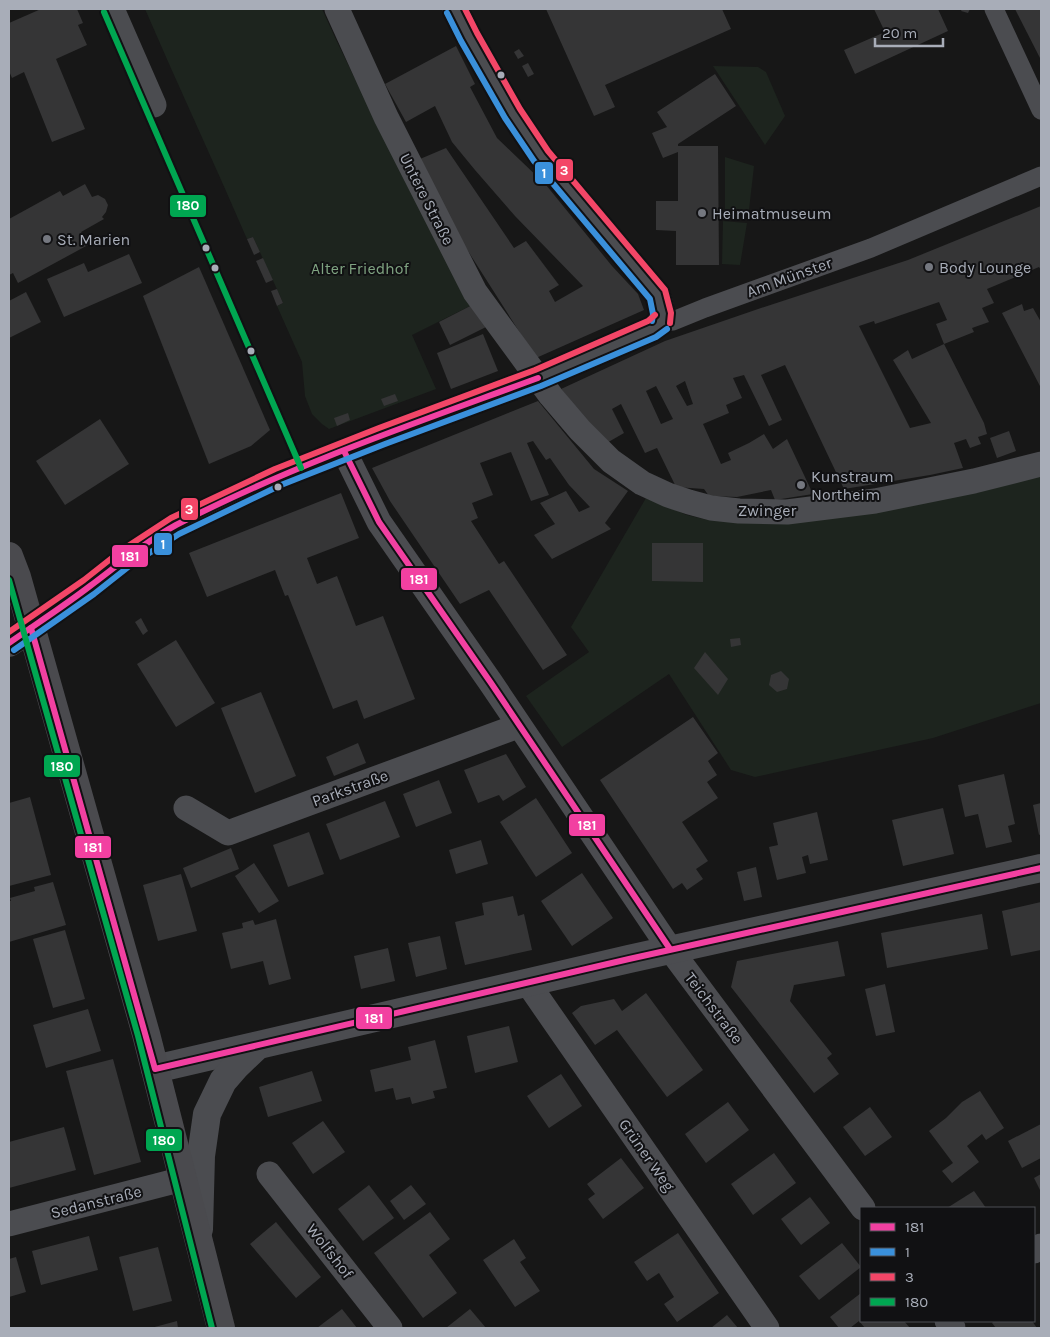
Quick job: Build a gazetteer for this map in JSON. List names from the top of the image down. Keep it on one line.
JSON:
{"streets":{"street":["Untere Straße","Am Münster","Zwinger","Parkstraße","Teichstraße","Grüner Weg","Sedanstraße","Wolfshof"]},"crossings":[["Untere Straße","Am Münster"],["Untere Straße","Zwinger"],["Am Münster","Zwinger"],["Am Münster","Teichstraße"],["Parkstraße","Teichstraße"]],"parks":["Alter Friedhof"],"places":["Heimatmuseum","St. Marien","Body Lounge","Kunstraum Northeim"],"lines":["transit line 3","transit line 180","transit line 1","transit line 181"],"legend":["181","1","3","180"],"scale_bar":"20 m"}
